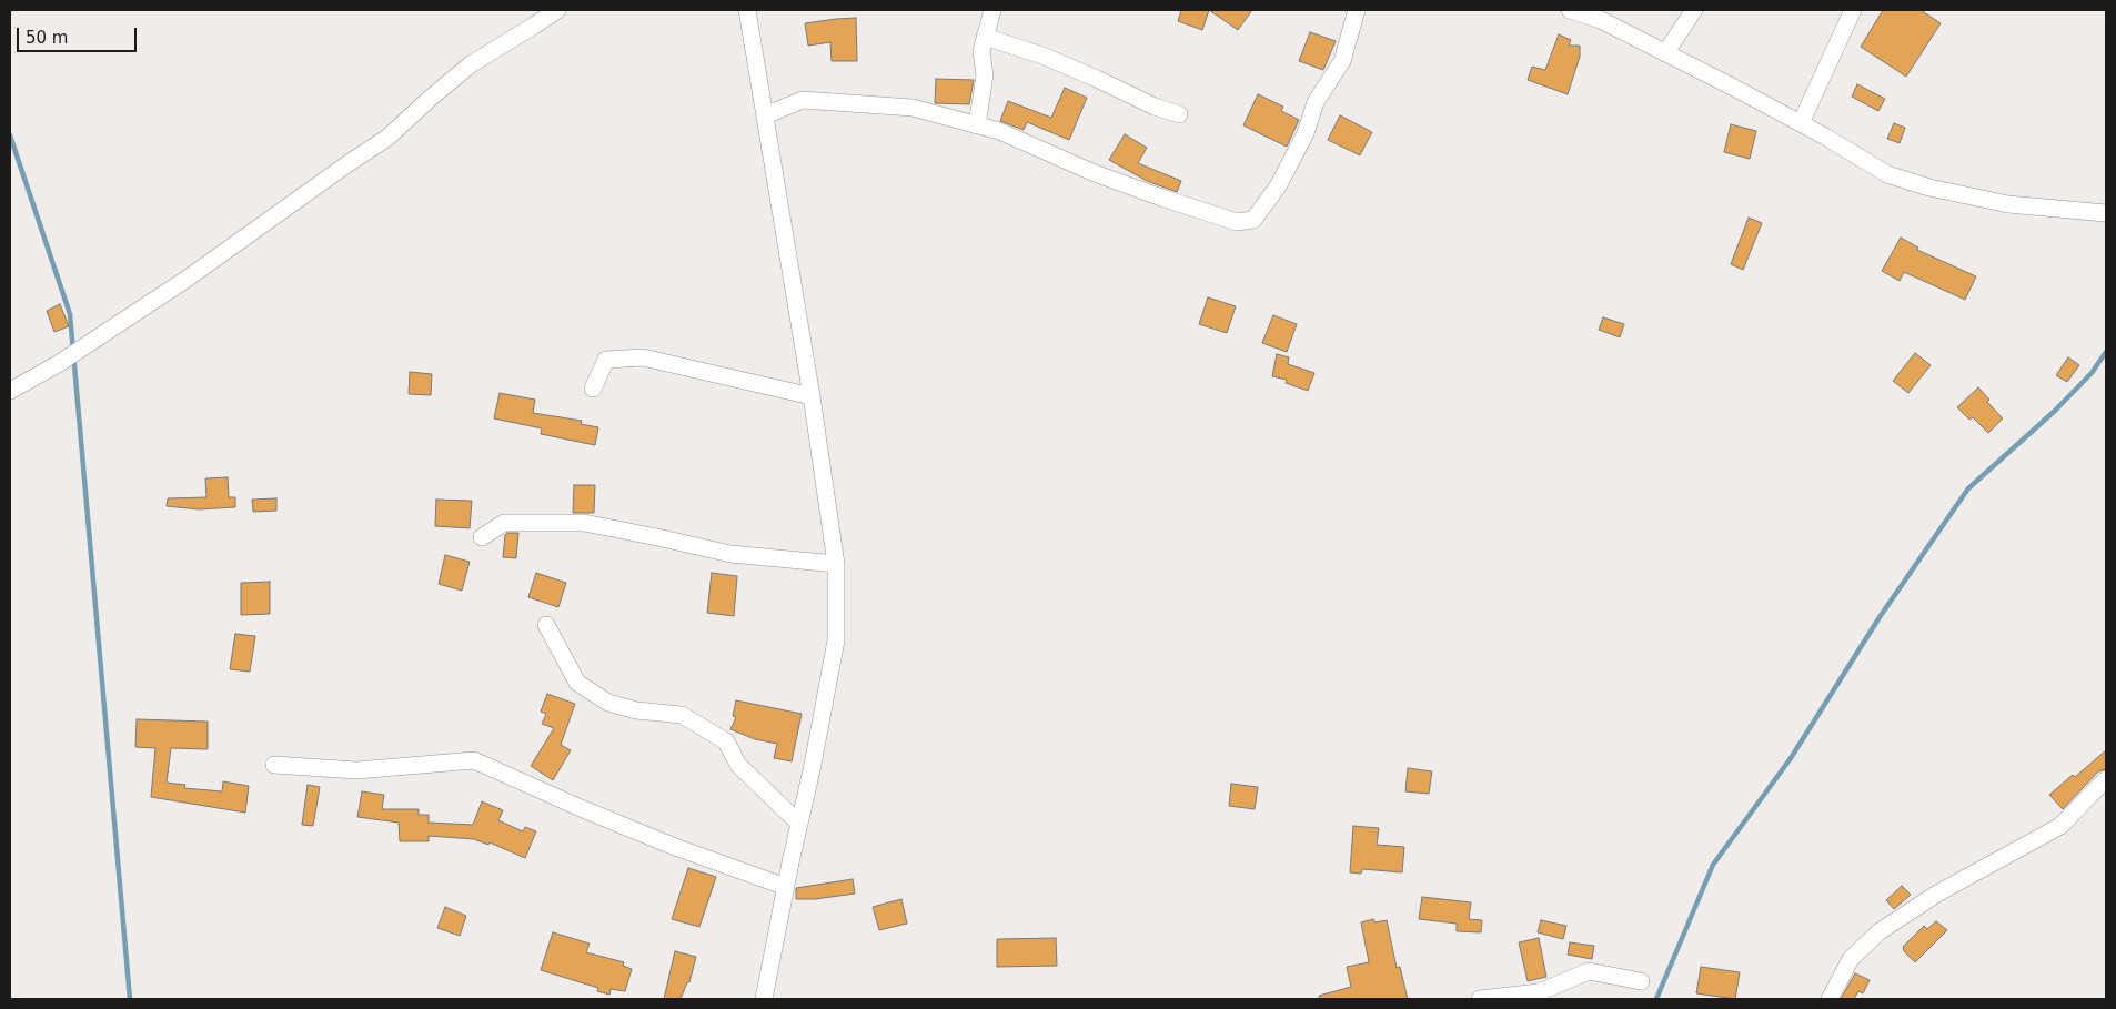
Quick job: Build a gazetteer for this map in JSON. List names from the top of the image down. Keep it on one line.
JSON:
{"scale_bar":"50 m"}
